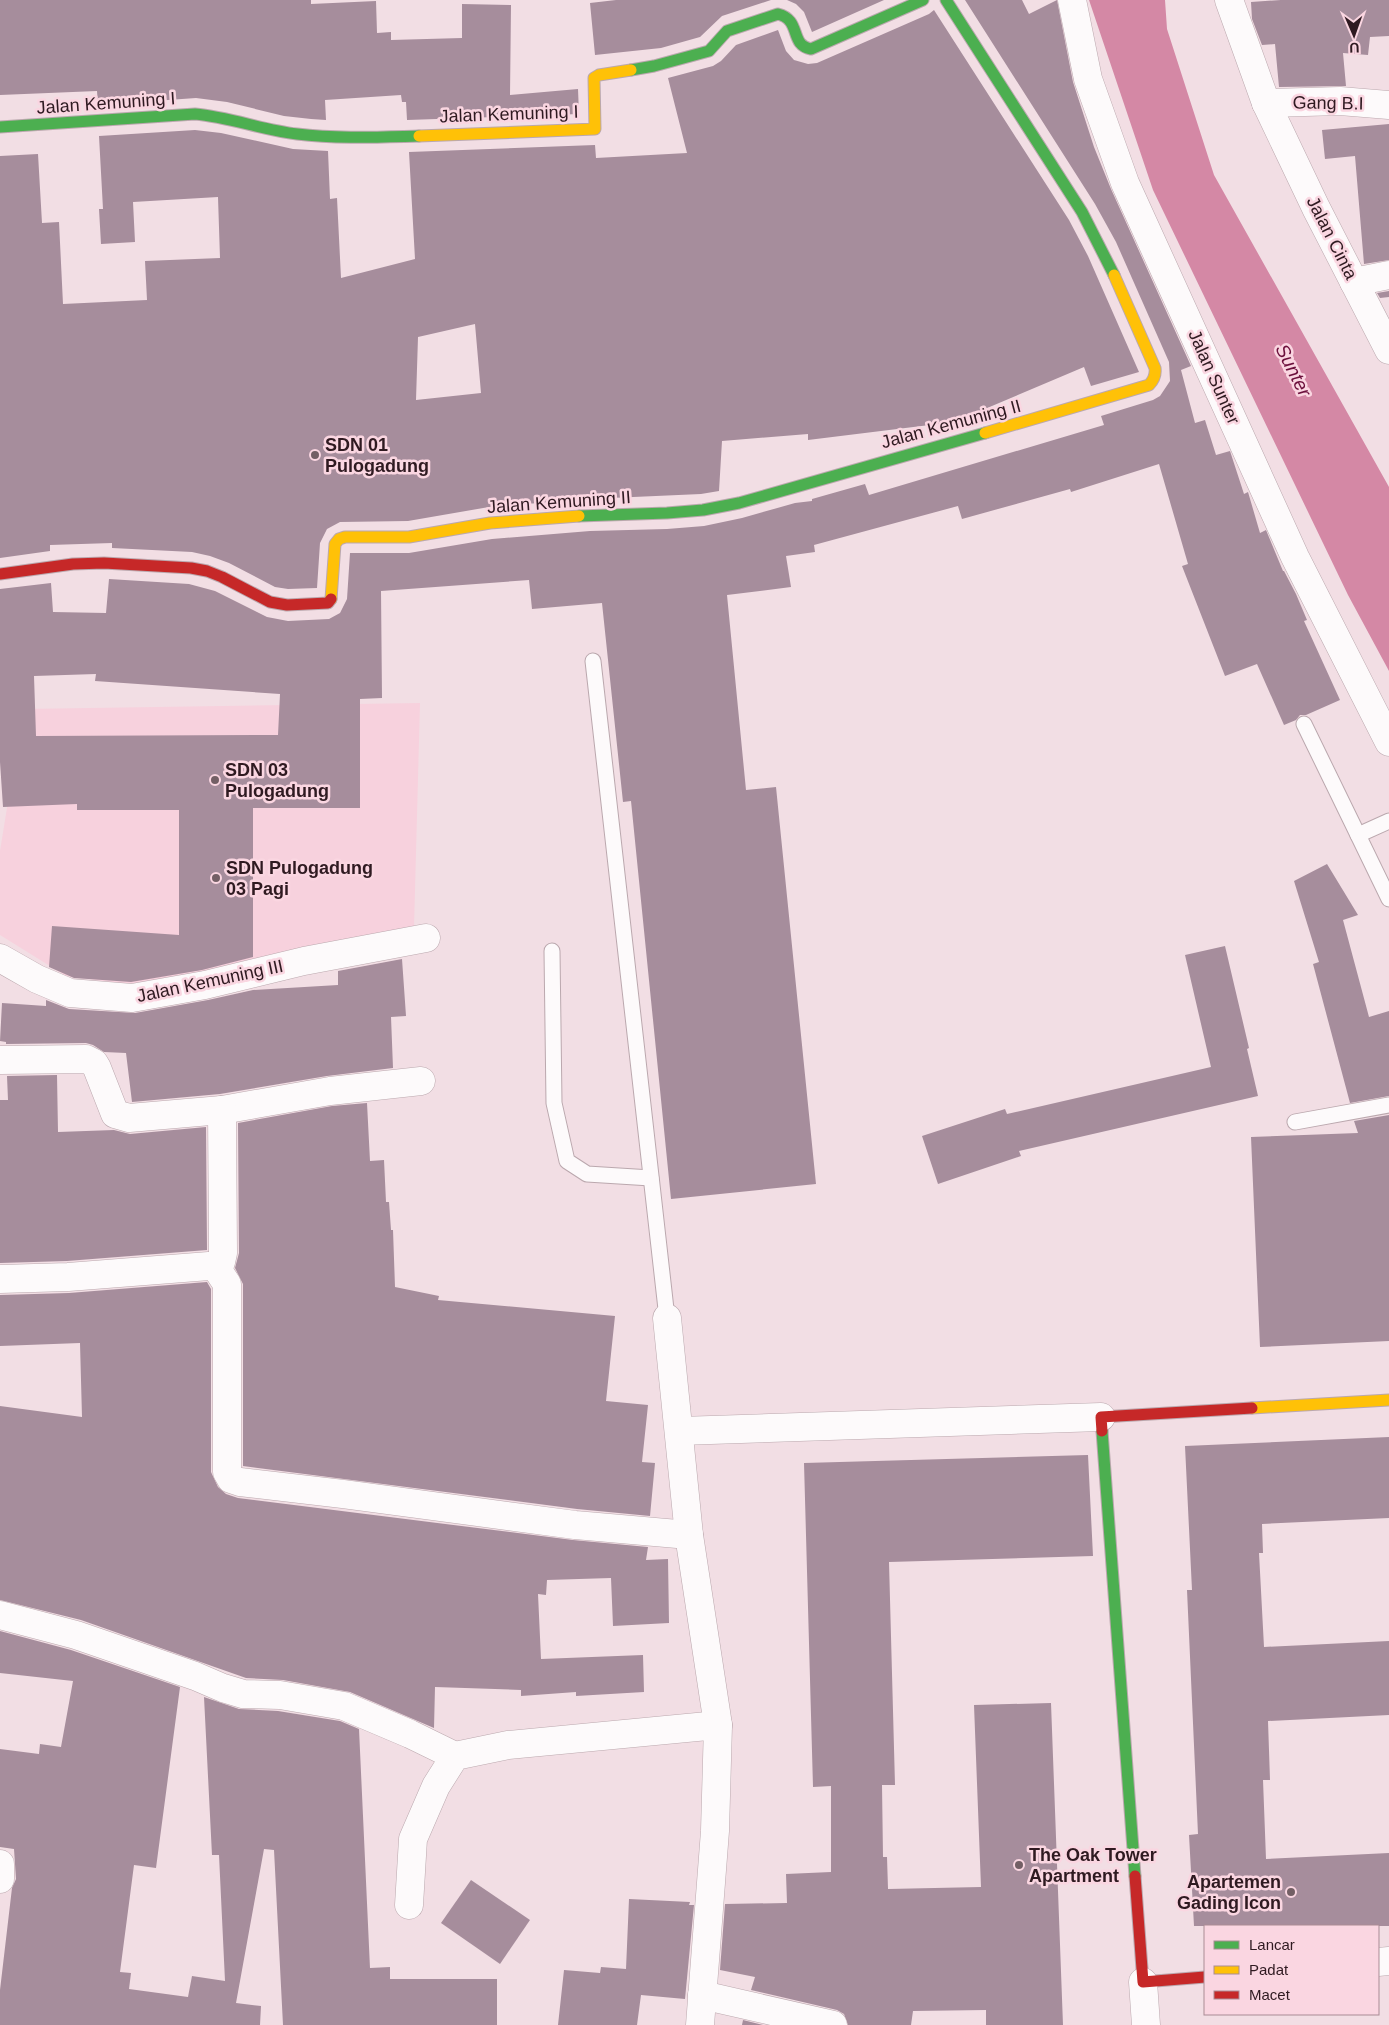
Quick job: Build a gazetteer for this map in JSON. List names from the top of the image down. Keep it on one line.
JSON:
{"streets":{"street":["Jalan Kemuning I","Gang B.I","Jalan Cinta","Jalan Sunter","Jalan Kemuning II","Jalan Kemuning III"]},"crossings":[["Gang B.I","Jalan Cinta"]],"water":["Sunter"],"places":["SDN 01 Pulogadung","SDN 03 Pulogadung","SDN Pulogadung 03 Pagi","The Oak Tower Apartment","Apartemen Gading Icon"],"legend":["Lancar","Padat","Macet"],"north":"bottom"}
